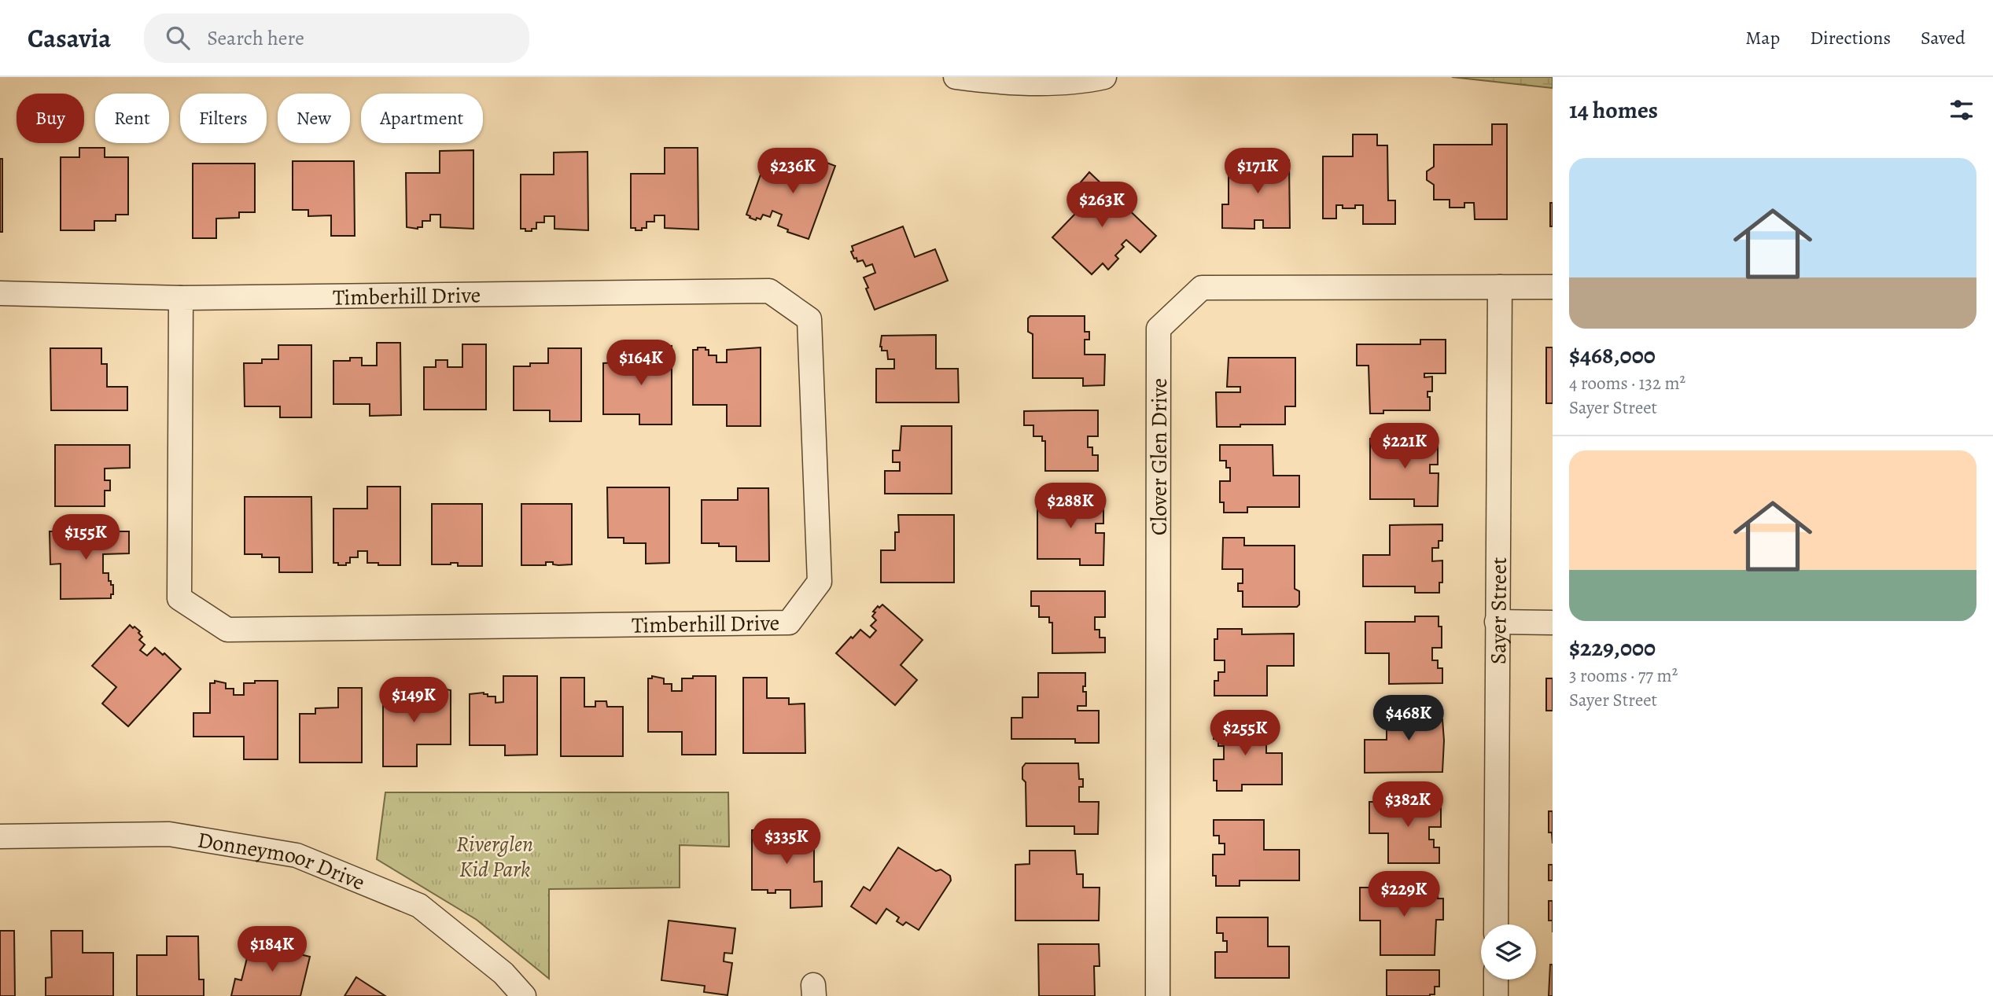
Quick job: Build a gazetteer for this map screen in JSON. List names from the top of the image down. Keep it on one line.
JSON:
{"streets":{"street":["Timberhill Drive","Clover Glen Drive","Sayer Street","Donneymoor Drive"]},"crossings":[["Clover Glen Drive","Sayer Street"]],"parks":["Riverglen Kid Park"],"page":{"header":"Casavia","search":"Search here","nav":["Map","Directions","Saved"],"heading":"14 homes","chip":["Buy","Rent","Filters","New","Apartment"],"list":[{"name":"$468,000","note":"4 rooms · 132 m² · Sayer Street"},{"name":"$229,000","note":"3 rooms · 77 m² · Sayer Street"}],"price":["$236K","$171K","$263K","$164K","$221K","$288K","$155K","$149K","$468K","$255K","$382K","$335K","$229K","$184K"]}}
